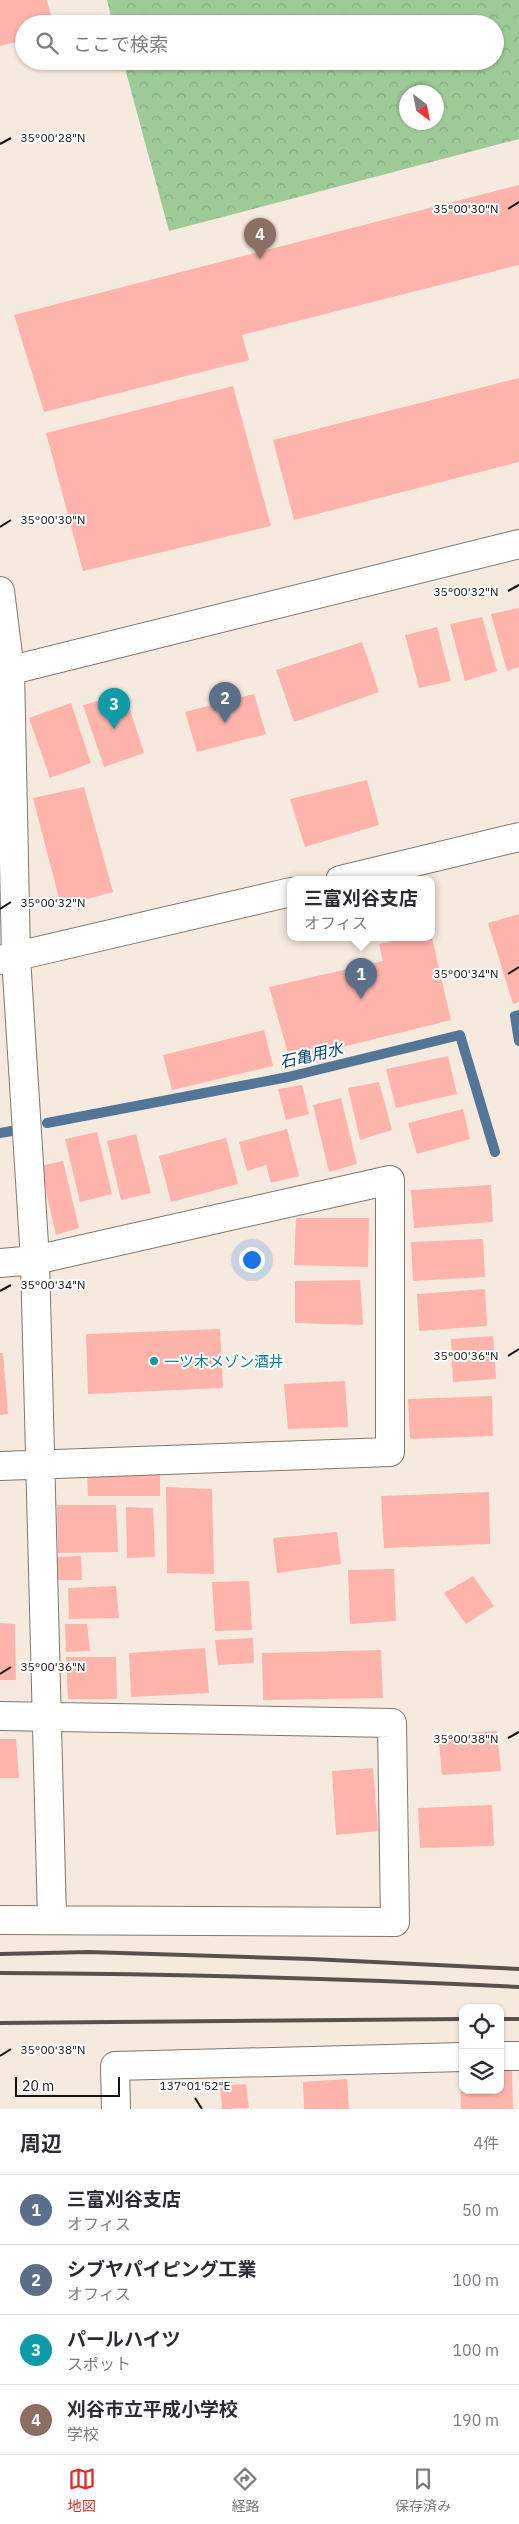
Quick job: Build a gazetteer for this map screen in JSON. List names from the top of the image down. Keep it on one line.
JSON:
{"water":["石亀用水"],"places":["一ツ木メゾン酒井"],"scale_bar":"20 m","north":"bottom right","page":{"search":"ここで検索","pins":["4","2","3","1"],"popup":["三富刈谷支店","オフィス"],"scale":"20 m","heading":["周辺","4件"],"list":[{"mark":"1","name":"三富刈谷支店","note":"オフィス","value":"50 m"},{"mark":"2","name":"シブヤパイピング工業","note":"オフィス","value":"100 m"},{"mark":"3","name":"パールハイツ","note":"スポット","value":"100 m"},{"mark":"4","name":"刈谷市立平成小学校","note":"学校","value":"190 m"}],"nav":["地図","経路","保存済み"]},"coordinates":["35°00'28\"N","35°00'30\"N","35°00'32\"N","35°00'34\"N","35°00'36\"N","35°00'38\"N","137°01'52\"E"]}
